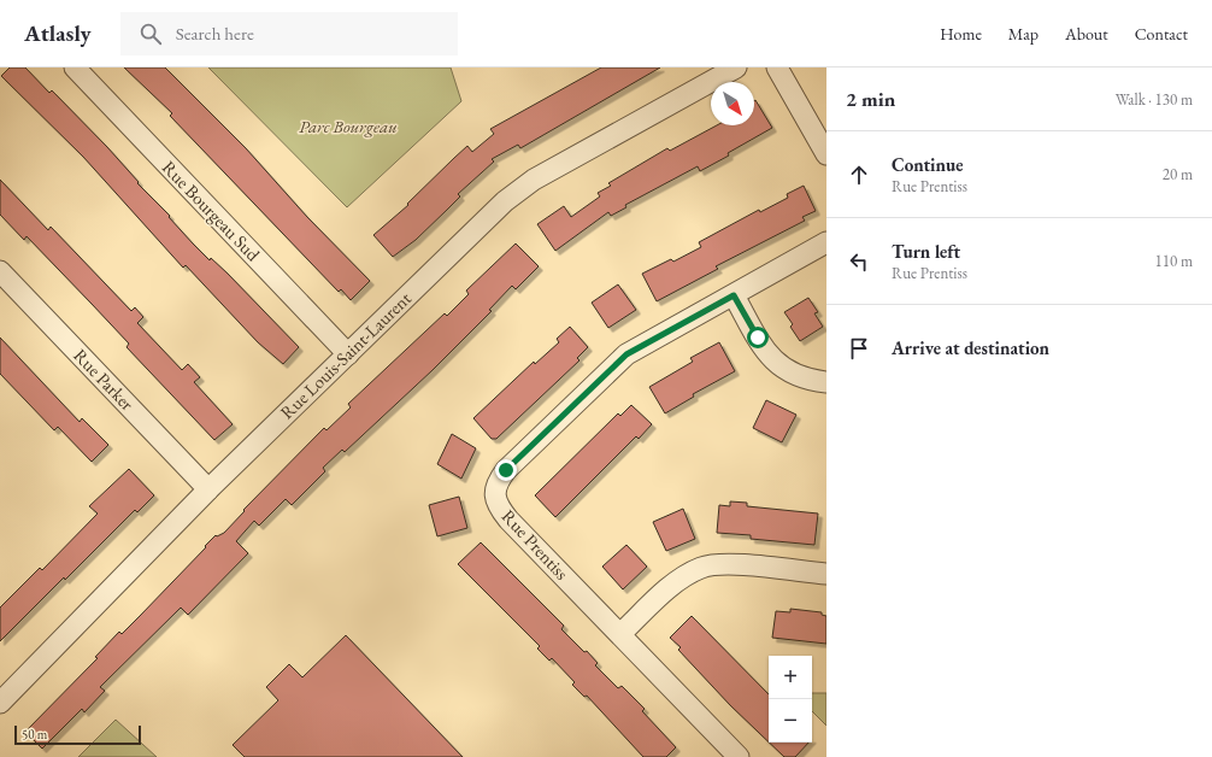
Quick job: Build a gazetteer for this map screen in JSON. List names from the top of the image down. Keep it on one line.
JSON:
{"streets":{"street":["Rue Bourgeau Sud","Rue Louis-Saint-Laurent","Rue Parker","Rue Prentiss"]},"crossings":[["Rue Bourgeau Sud","Rue Louis-Saint-Laurent"],["Rue Louis-Saint-Laurent","Rue Parker"]],"parks":["Parc Bourgeau"],"scale_bar":"50 m","north":"bottom right","page":{"header":"Atlasly","search":"Search here","nav":["Home","Map","About","Contact"],"heading":["2 min","Walk · 130 m"],"list":[["Continue","Rue Prentiss","20 m"],["Turn left","Rue Prentiss","110 m"],"Arrive at destination"],"map_buttons":["+","−"],"scale":"50 m"}}
